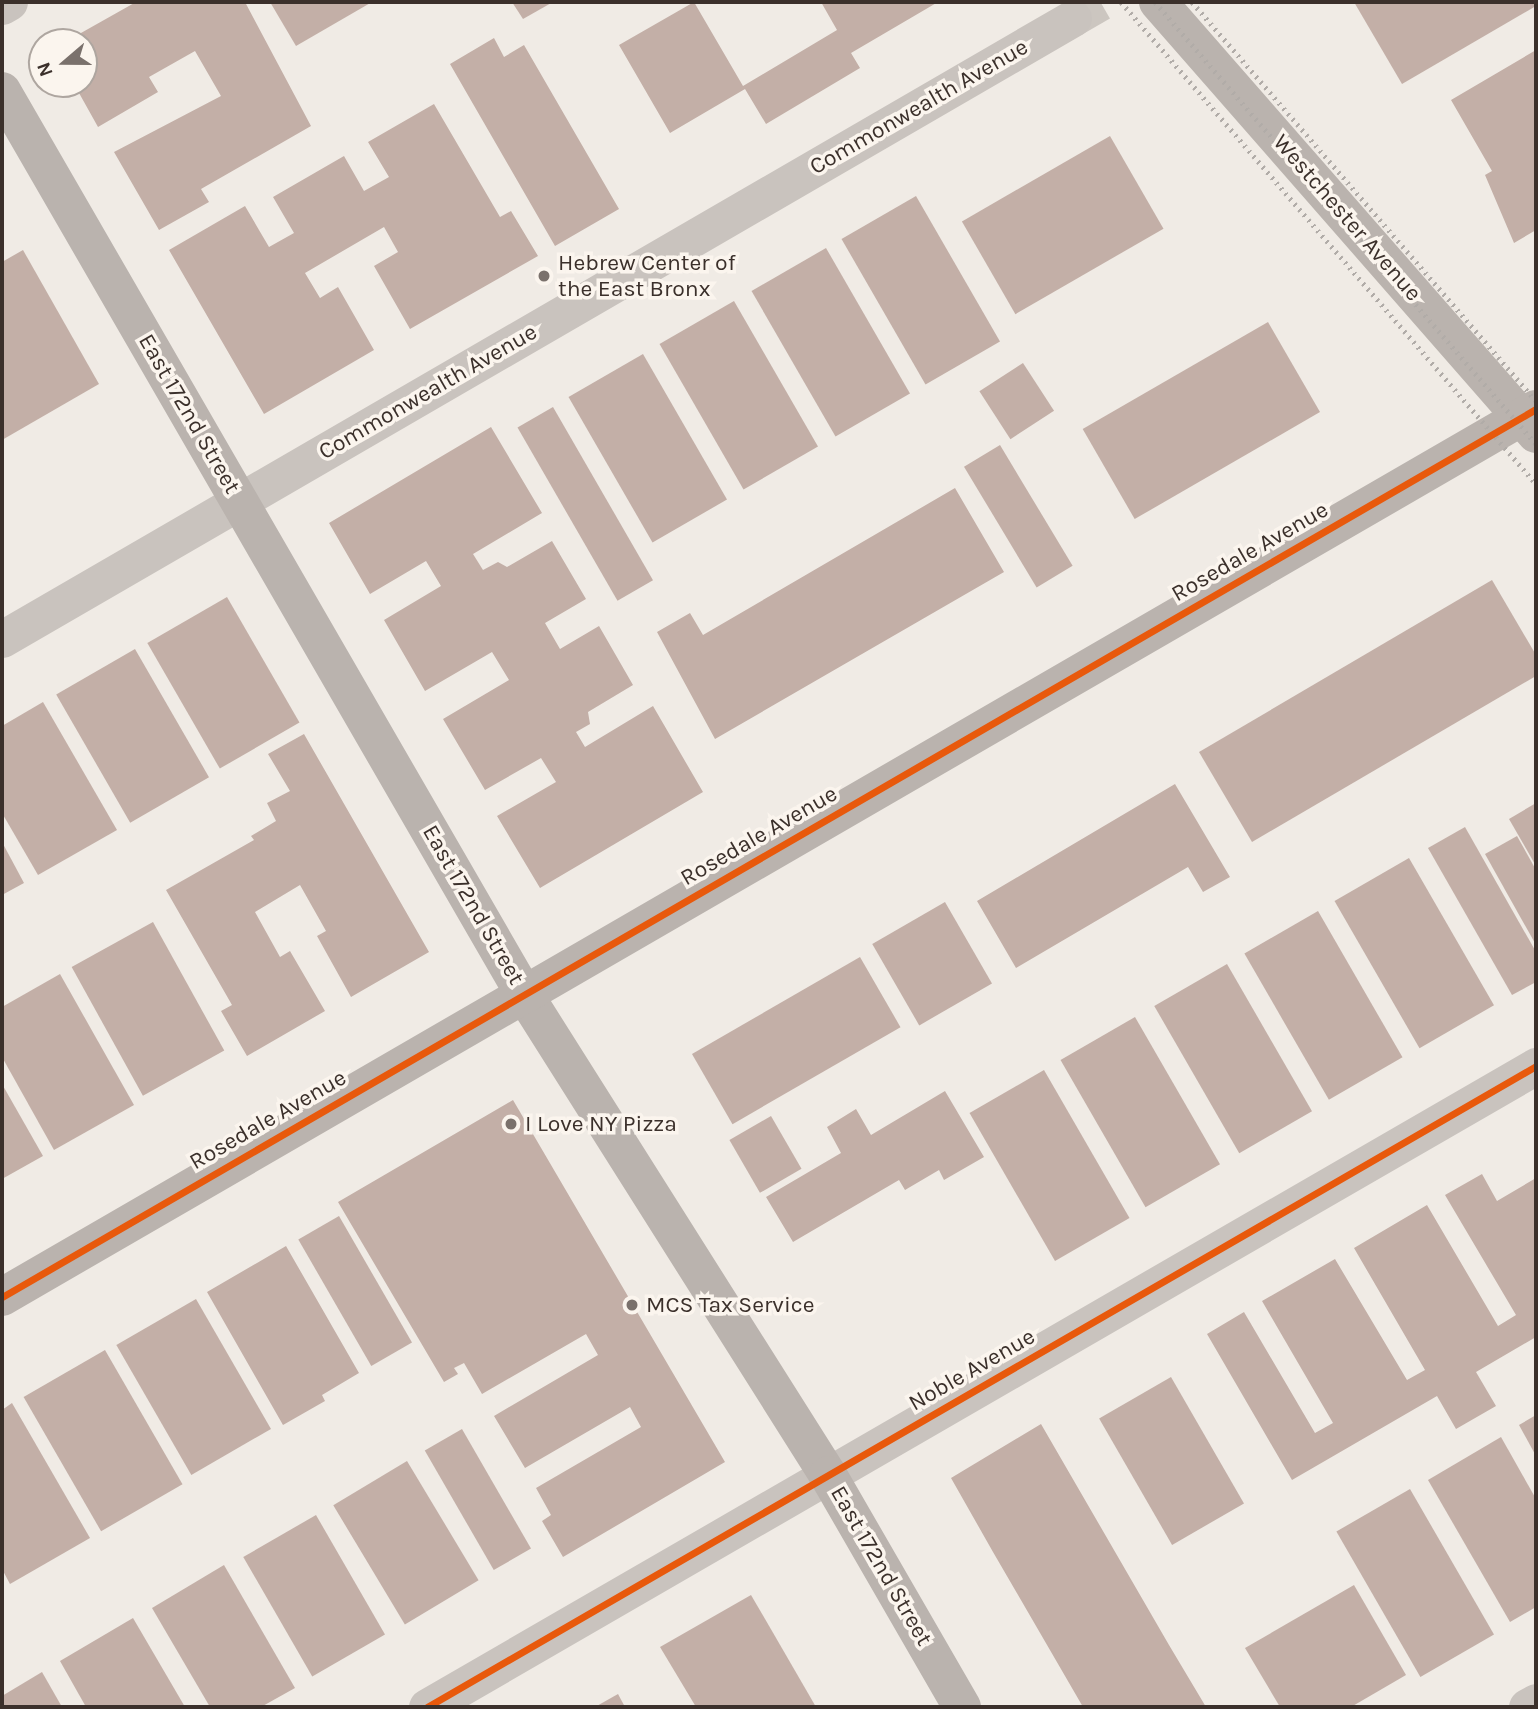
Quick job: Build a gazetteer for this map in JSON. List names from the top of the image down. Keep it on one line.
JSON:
{"streets":{"street":["Commonwealth Avenue","Westchester Avenue","East 172nd Street","Rosedale Avenue","Noble Avenue"]},"crossings":[["Commonwealth Avenue","East 172nd Street"],["Westchester Avenue","Rosedale Avenue"],["East 172nd Street","Rosedale Avenue"],["East 172nd Street","Noble Avenue"]],"places":["Hebrew Center of the East Bronx","I Love NY Pizza","MCS Tax Service"],"north":"left"}
